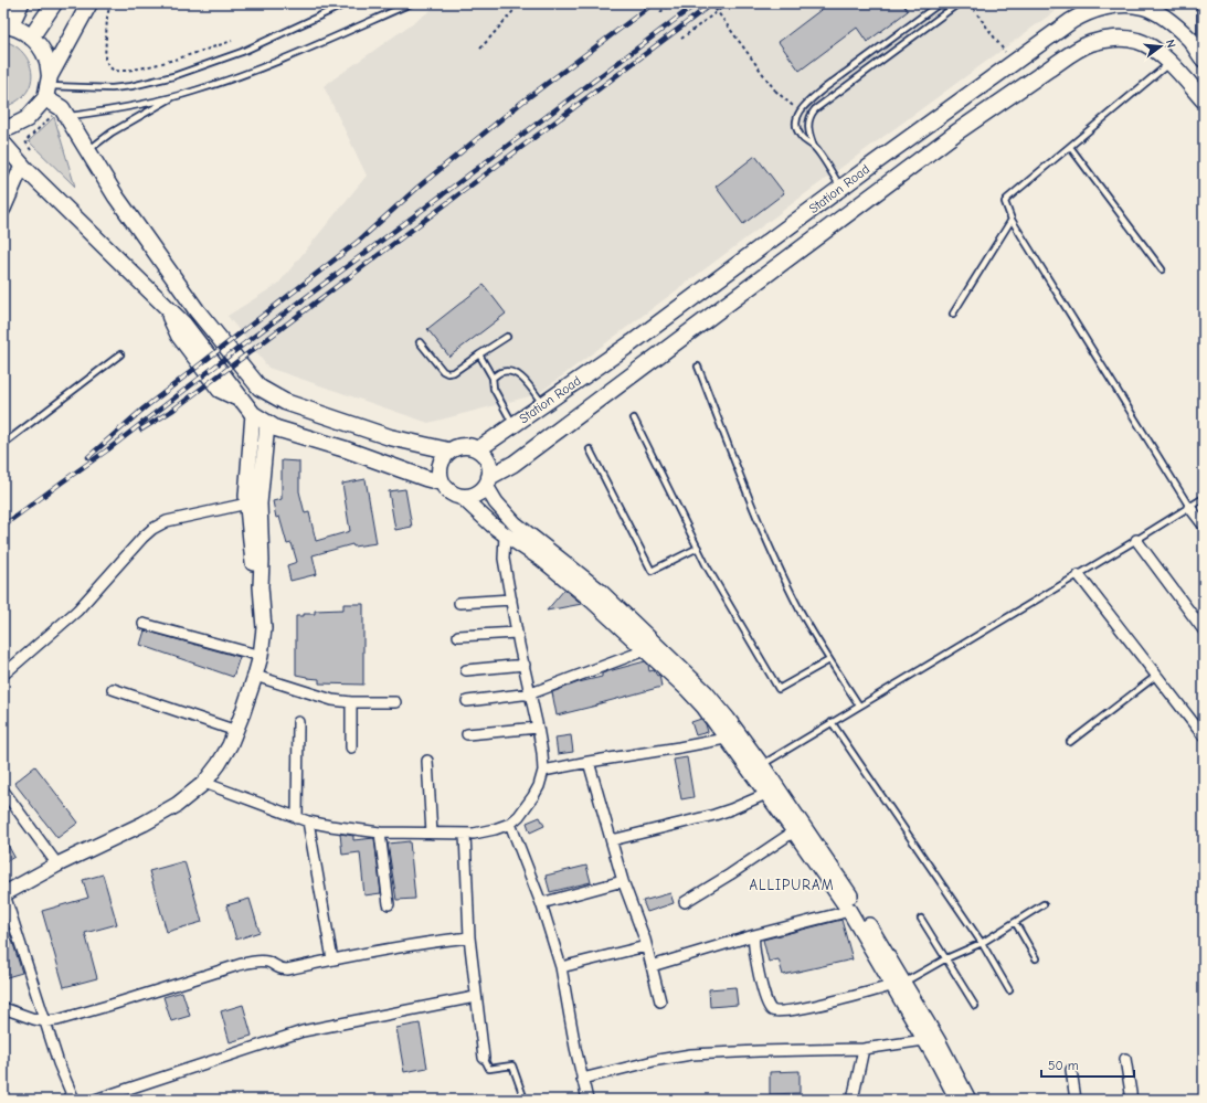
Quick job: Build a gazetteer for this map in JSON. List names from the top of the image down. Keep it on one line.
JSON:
{"streets":{"main road":["Station Road"]},"districts":["ALLIPURAM"],"scale_bar":"50 m","north":"right"}
